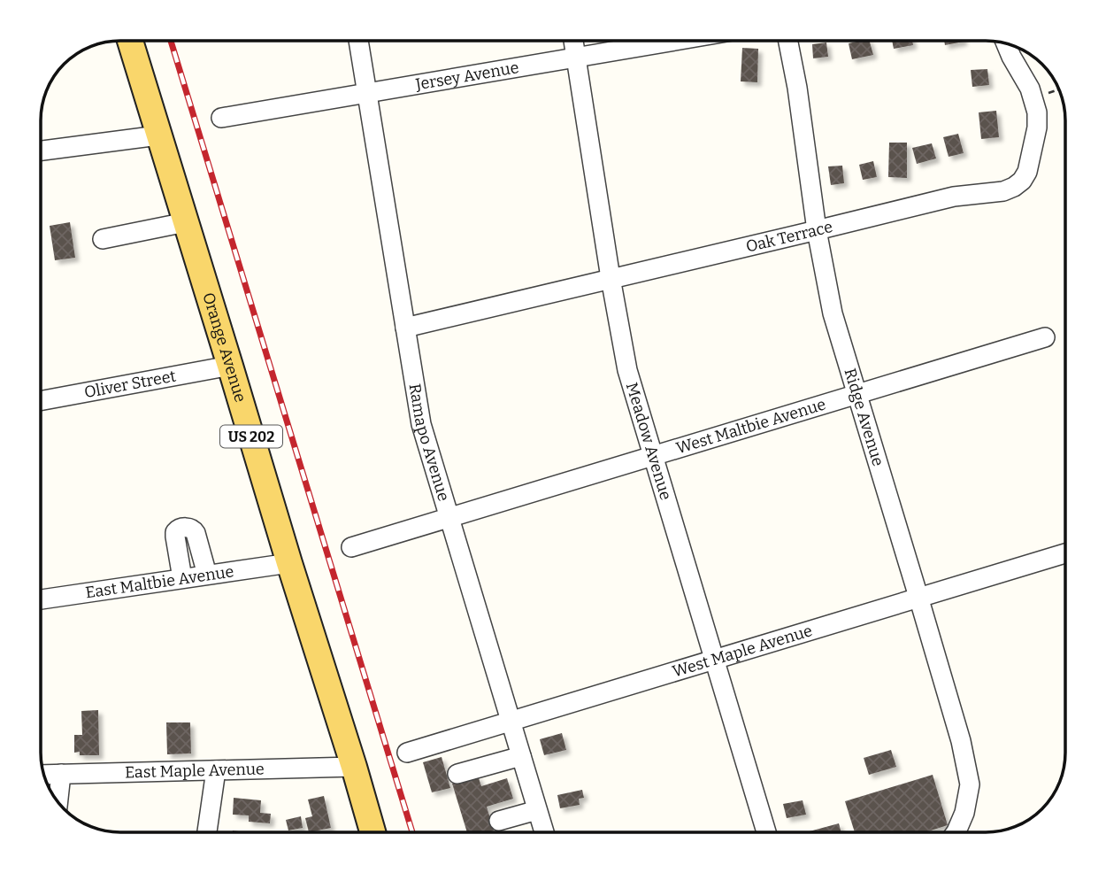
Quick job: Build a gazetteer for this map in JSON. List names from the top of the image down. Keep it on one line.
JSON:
{"streets":{"main road":["Orange Avenue","US 202"],"street":["Jersey Avenue","Oak Terrace","Oliver Street","Ridge Avenue","West Maltbie Avenue","Ramapo Avenue","Meadow Avenue","East Maltbie Avenue","West Maple Avenue","East Maple Avenue"]},"crossings":[["Jersey Avenue","Ramapo Avenue"],["Jersey Avenue","Meadow Avenue"],["Oak Terrace","Ridge Avenue"],["Oak Terrace","Ramapo Avenue"],["Oak Terrace","Meadow Avenue"],["Orange Avenue","Oliver Street"],["Orange Avenue","East Maltbie Avenue"],["Orange Avenue","East Maple Avenue"],["Ridge Avenue","West Maltbie Avenue"],["Ridge Avenue","West Maple Avenue"],["West Maltbie Avenue","Ramapo Avenue"],["West Maltbie Avenue","Meadow Avenue"],["Ramapo Avenue","West Maple Avenue"],["Meadow Avenue","West Maple Avenue"]]}
